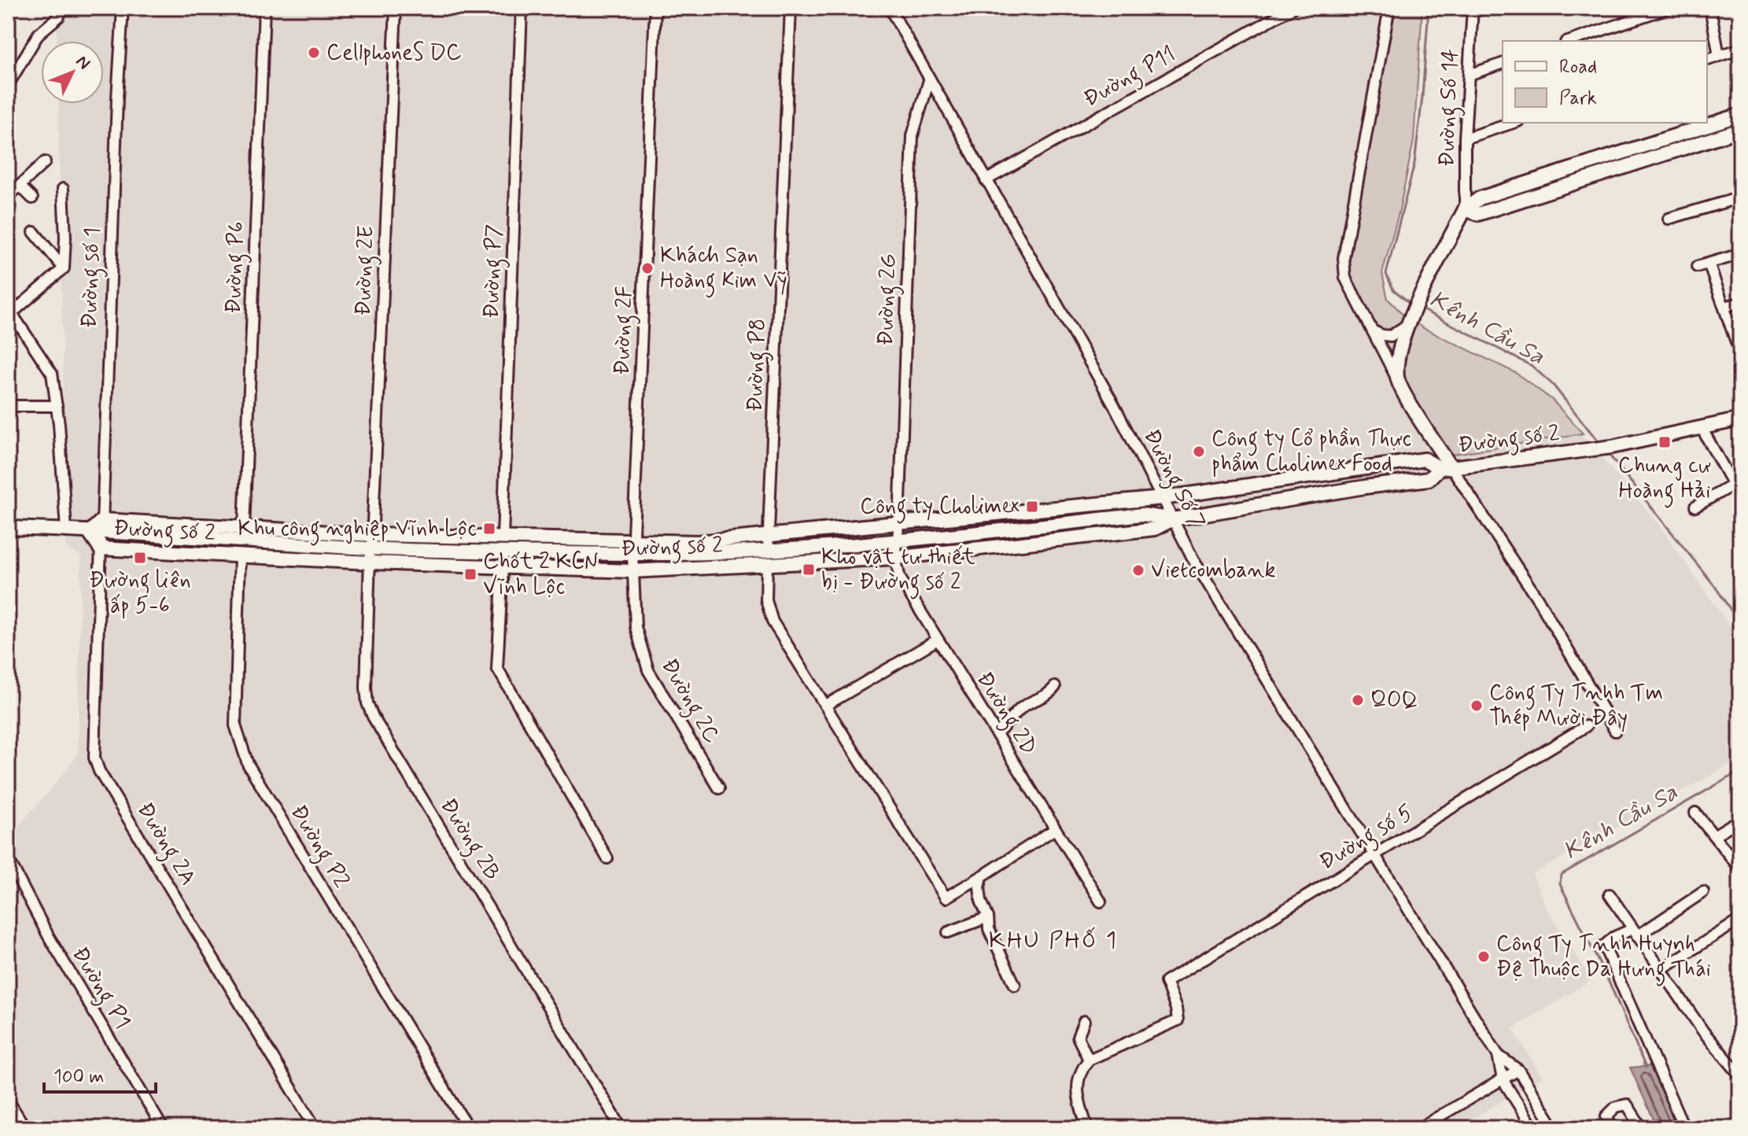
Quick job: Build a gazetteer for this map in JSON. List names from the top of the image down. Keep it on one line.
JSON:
{"streets":{"main road":["Đường số 2"],"street":["Đường P11","Đường Số 14","Đường P6","Đường 2E","Đường P7","Đường số 1","Đường 2G","Đường 2F","Đường P8","Đường Số 7","Đường 2C","Đường 2D","Đường số 5","Đường 2B","Đường 2A","Đường P2","Đường P1"]},"crossings":[["Đường P11","Đường Số 7"],["Đường P6","Đường số 2"],["Đường 2E","Đường số 2"],["Đường 2E","Đường 2B"],["Đường P7","Đường số 2"],["Đường số 1","Đường số 2"],["Đường 2G","Đường số 2"],["Đường 2G","Đường Số 7"],["Đường 2G","Đường 2D"],["Đường 2F","Đường số 2"],["Đường 2F","Đường 2C"],["Đường P8","Đường số 2"],["Đường số 2","Đường Số 7"],["Đường số 2","Đường 2C"],["Đường số 2","Đường 2D"],["Đường số 2","Đường 2B"],["Đường số 2","Đường 2A"],["Đường số 2","Đường P2"],["Đường Số 7","Đường số 5"]],"districts":["KHU PHỐ 1"],"water":["Kênh Cầu Sa"],"places":{"other":["CellphoneS DC","Khách Sạn Hoàng Kim Vỹ","Công ty Cổ phần Thực phẩm Cholimex Food","Vietcombank","QOQ","Công Ty Tnhh Tm Thép Mười Đây","Công Ty Tnhh Huynh Đệ Thuộc Da Hưng Thái"],"transit":["Chung cư Hoàng Hải","Công ty Cholimex","Khu công nghiệp Vĩnh Lộc","Đường liên ấp 5-6","Kho vật tư thiết bị - Đường số 2","Chốt 2 KCN Vĩnh Lộc"]},"legend":["Road","Park"],"scale_bar":"100 m","north":"top right"}
